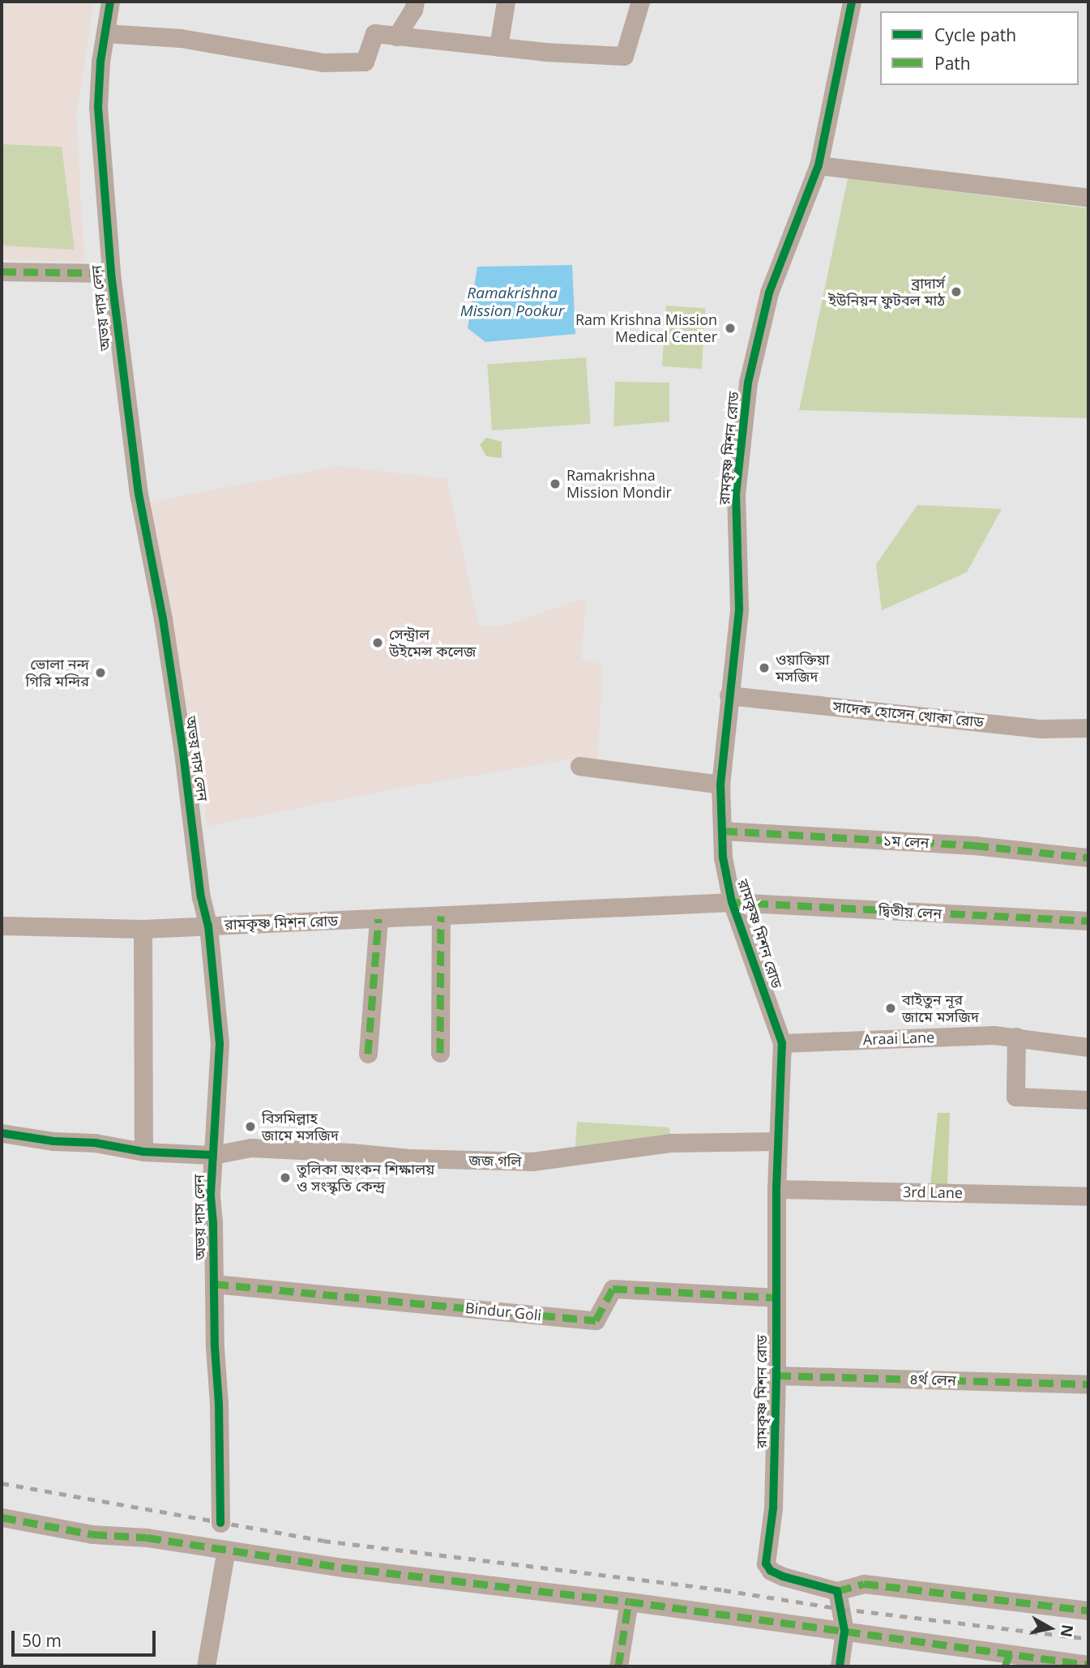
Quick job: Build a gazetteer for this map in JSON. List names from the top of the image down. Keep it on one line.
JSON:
{"streets":{"street":["অভয় দাস লেন","রামকৃষ্ণ মিশন রোড","সাদেক হোসেন খোকা রোড","১ম লেন","দ্বিতীয় লেন","Araai Lane","জজ গলি","3rd Lane","Bindur Goli","৪র্থ লেন"]},"crossings":[["অভয় দাস লেন","রামকৃষ্ণ মিশন রোড"],["অভয় দাস লেন","জজ গলি"],["অভয় দাস লেন","Bindur Goli"],["রামকৃষ্ণ মিশন রোড","সাদেক হোসেন খোকা রোড"],["রামকৃষ্ণ মিশন রোড","১ম লেন"],["রামকৃষ্ণ মিশন রোড","দ্বিতীয় লেন"],["রামকৃষ্ণ মিশন রোড","Araai Lane"],["রামকৃষ্ণ মিশন রোড","জজ গলি"],["রামকৃষ্ণ মিশন রোড","3rd Lane"],["রামকৃষ্ণ মিশন রোড","Bindur Goli"],["রামকৃষ্ণ মিশন রোড","৪র্থ লেন"]],"water":["Ramakrishna Mission Pookur"],"places":["ব্রাদার্স ইউনিয়ন ফুটবল মাঠ","Ram Krishna Mission Medical Center","Ramakrishna Mission Mondir","সেন্ট্রাল উইমেন্স কলেজ","ওয়াক্তিয়া মসজিদ","ভোলা নন্দ গিরি মন্দির","বাইতুন নূর জামে মসজিদ","বিসমিল্লাহ জামে মসজিদ","তুলিকা অংকন শিক্ষালয় ও সংস্কৃতি কেন্দ্র"],"legend":["Cycle path","Path"],"scale_bar":"50 m","north":"right"}
